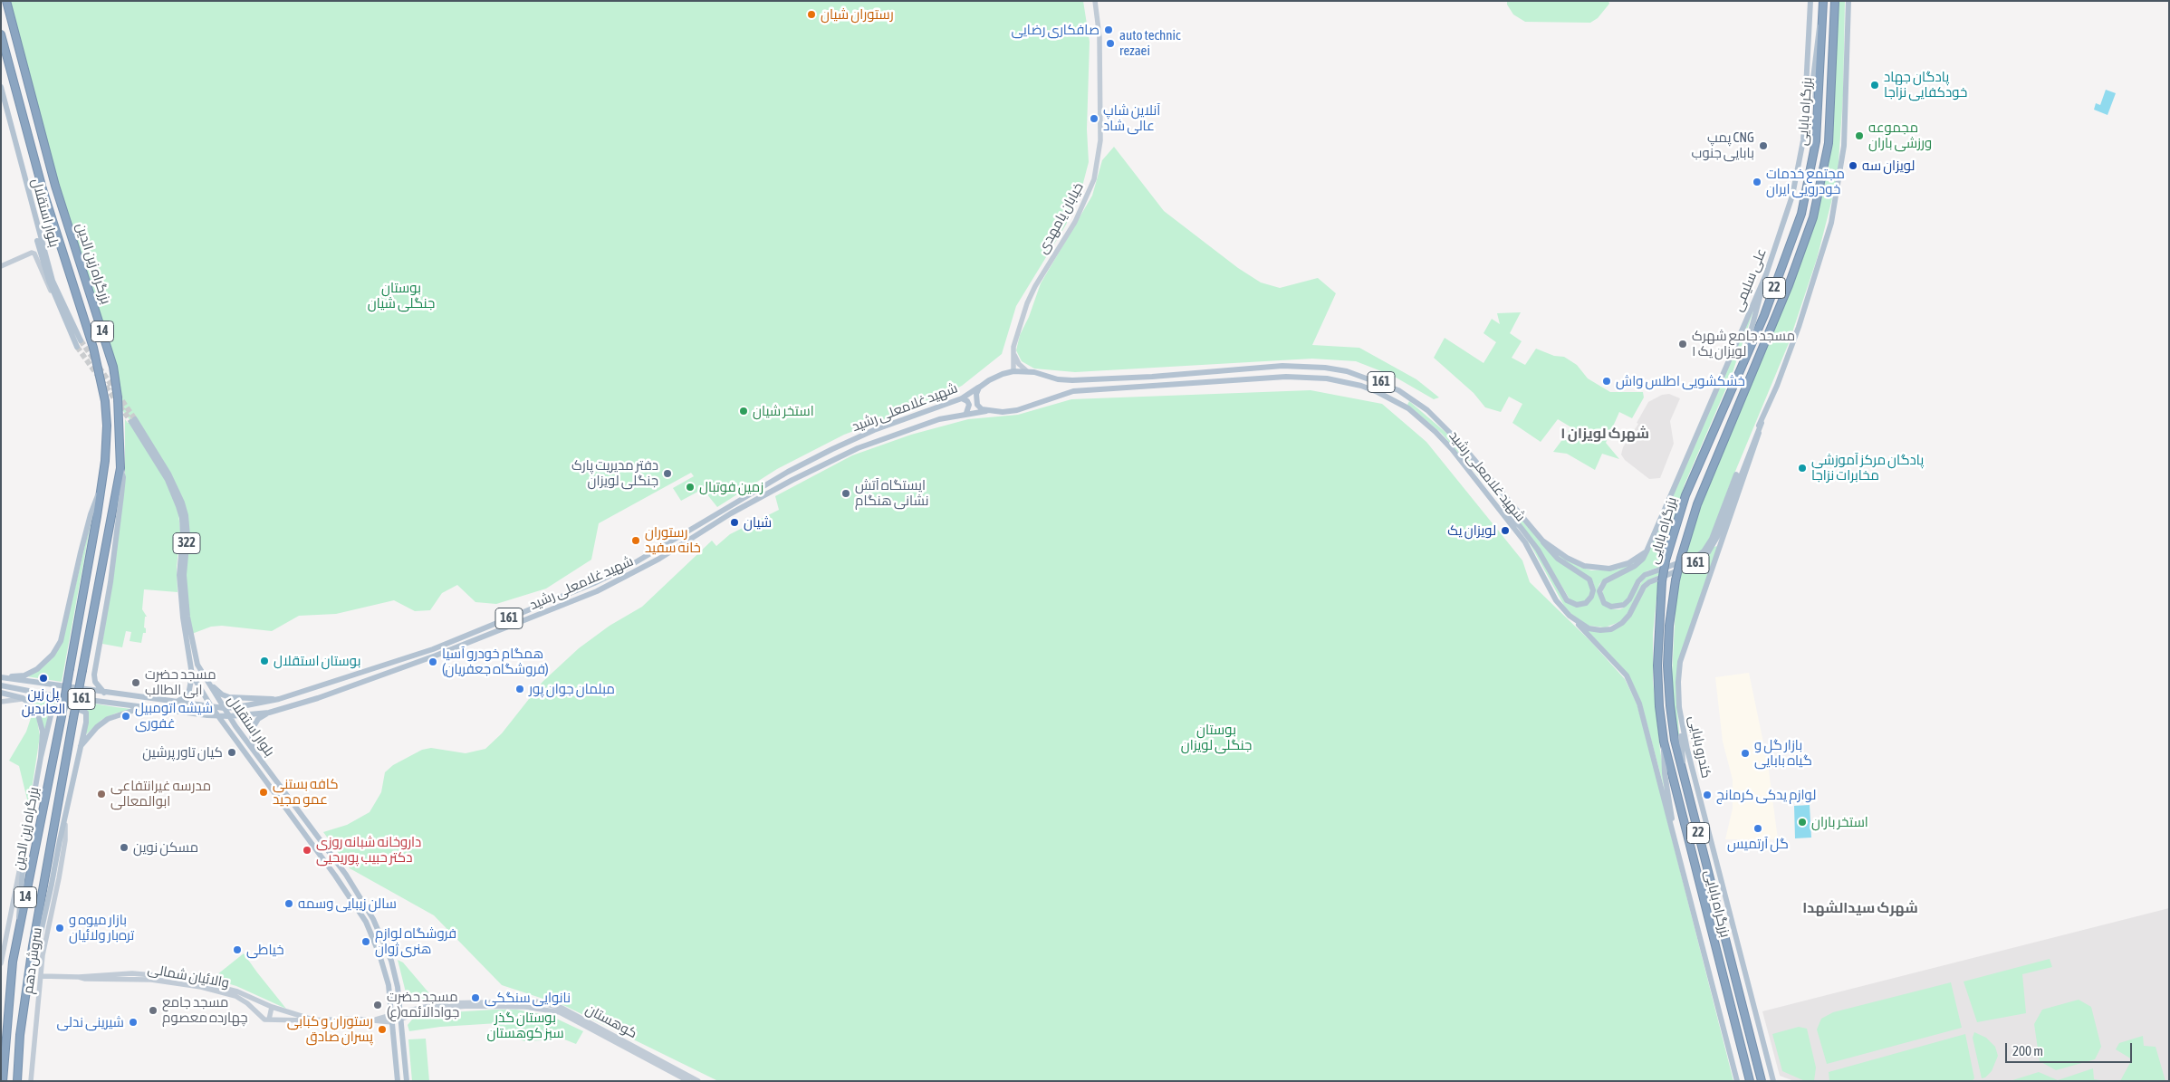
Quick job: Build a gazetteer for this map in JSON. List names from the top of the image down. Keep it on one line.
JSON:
{"streets":{"highway":["بزرگراه بابایی","بزرگراه زین الدین","22","14"],"main road":["بلوار استقلال","خیابان یامهدی","علی سلیمی","161","شهید غلامعلی رشید","322","کندرو بابایی","سروش دهم","والائیان شمالی","کوهستان"]},"crossings":[["بلوار استقلال","شهید غلامعلی رشید"],["بلوار استقلال","والائیان شمالی"],["بلوار استقلال","کوهستان"],["خیابان یامهدی","شهید غلامعلی رشید"],["علی سلیمی","شهید غلامعلی رشید"],["علی سلیمی","کندرو بابایی"],["شهید غلامعلی رشید","کندرو بابایی"],["سروش دهم","والائیان شمالی"]],"districts":["شهرک لویزان ۱","شهرک سیدالشهدا"],"parks":["بوستان جنگلی شیان","بوستان جنگلی لویزان","بوستان گذر سبز کوهستان"],"places":["رستوران شیان","صافکاری رضایی","auto technic rezaei","پادگان جهاد خودکفایی نزاجا","آنلاین شاپ عالی شاد","مجموعه ورزشی باران","پمپ CNG بابایی جنوب","لویزان سه","مجتمع خدمات خودرویی ایران","مسجد جامع شهرک لویزان یک ۱","خشکشویی اطلس واش","استخر شیان","پادگان مرکز آموزشی مخابرات نزاجا","دفتر مدیریت پارک جنگلی لویزان","زمین فوتبال","ایستگاه آتش نشانی هنگام","شیان","لویزان یک","رستوران خانه سفید","بوستان استقلال","همگام خودرو آسیا (فروشگاه جعفریان)","پل زین العابدین","مسجد حضرت ابی الطالب","مبلمان جوان پور","شیشه اتومبیل غفوری","کیان تاور پرشین","بازار گل و گیاه بابایی","کافه بستنی عمو مجید","مدرسه غیرانتفاعی ابوالمعالی","لوازم یدکی کرمانج","استخر باران","گل آرتمیس","مسکن نوین","داروخانه شبانه روزی دکتر حبیب پوریحیی","سالن زیبایی وسمه","بازار میوه و تره‌بار ولائیان","فروشگاه لوازم هنری ژوان","خیاطی","نانوایی سنگکی","مسجد حضرت جوادالائمه(ع)","مسجد جامع چهارده معصوم","شیرینی ندلی","رستوران و کبابی پسران صادق"],"scale_bar":"200 m"}
